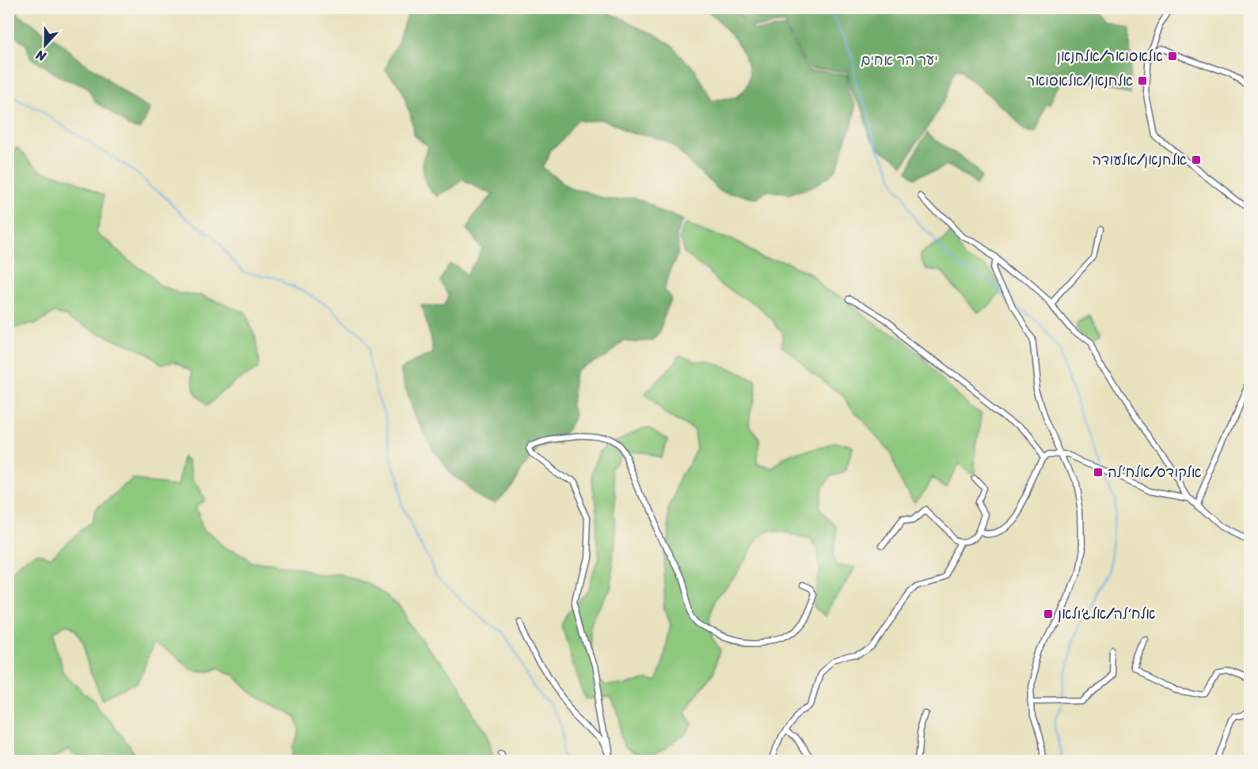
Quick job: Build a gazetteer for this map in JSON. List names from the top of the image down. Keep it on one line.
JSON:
{"parks":["יער הר אחים"],"places":{"transit":["אלאסואר/אלחנאן","אלחנאן/אלאסואר","אלחנאן/אלעודה","אלקודס/אלח׳לה","אלח׳לה/אלג׳ולאן"]},"north":"bottom"}
